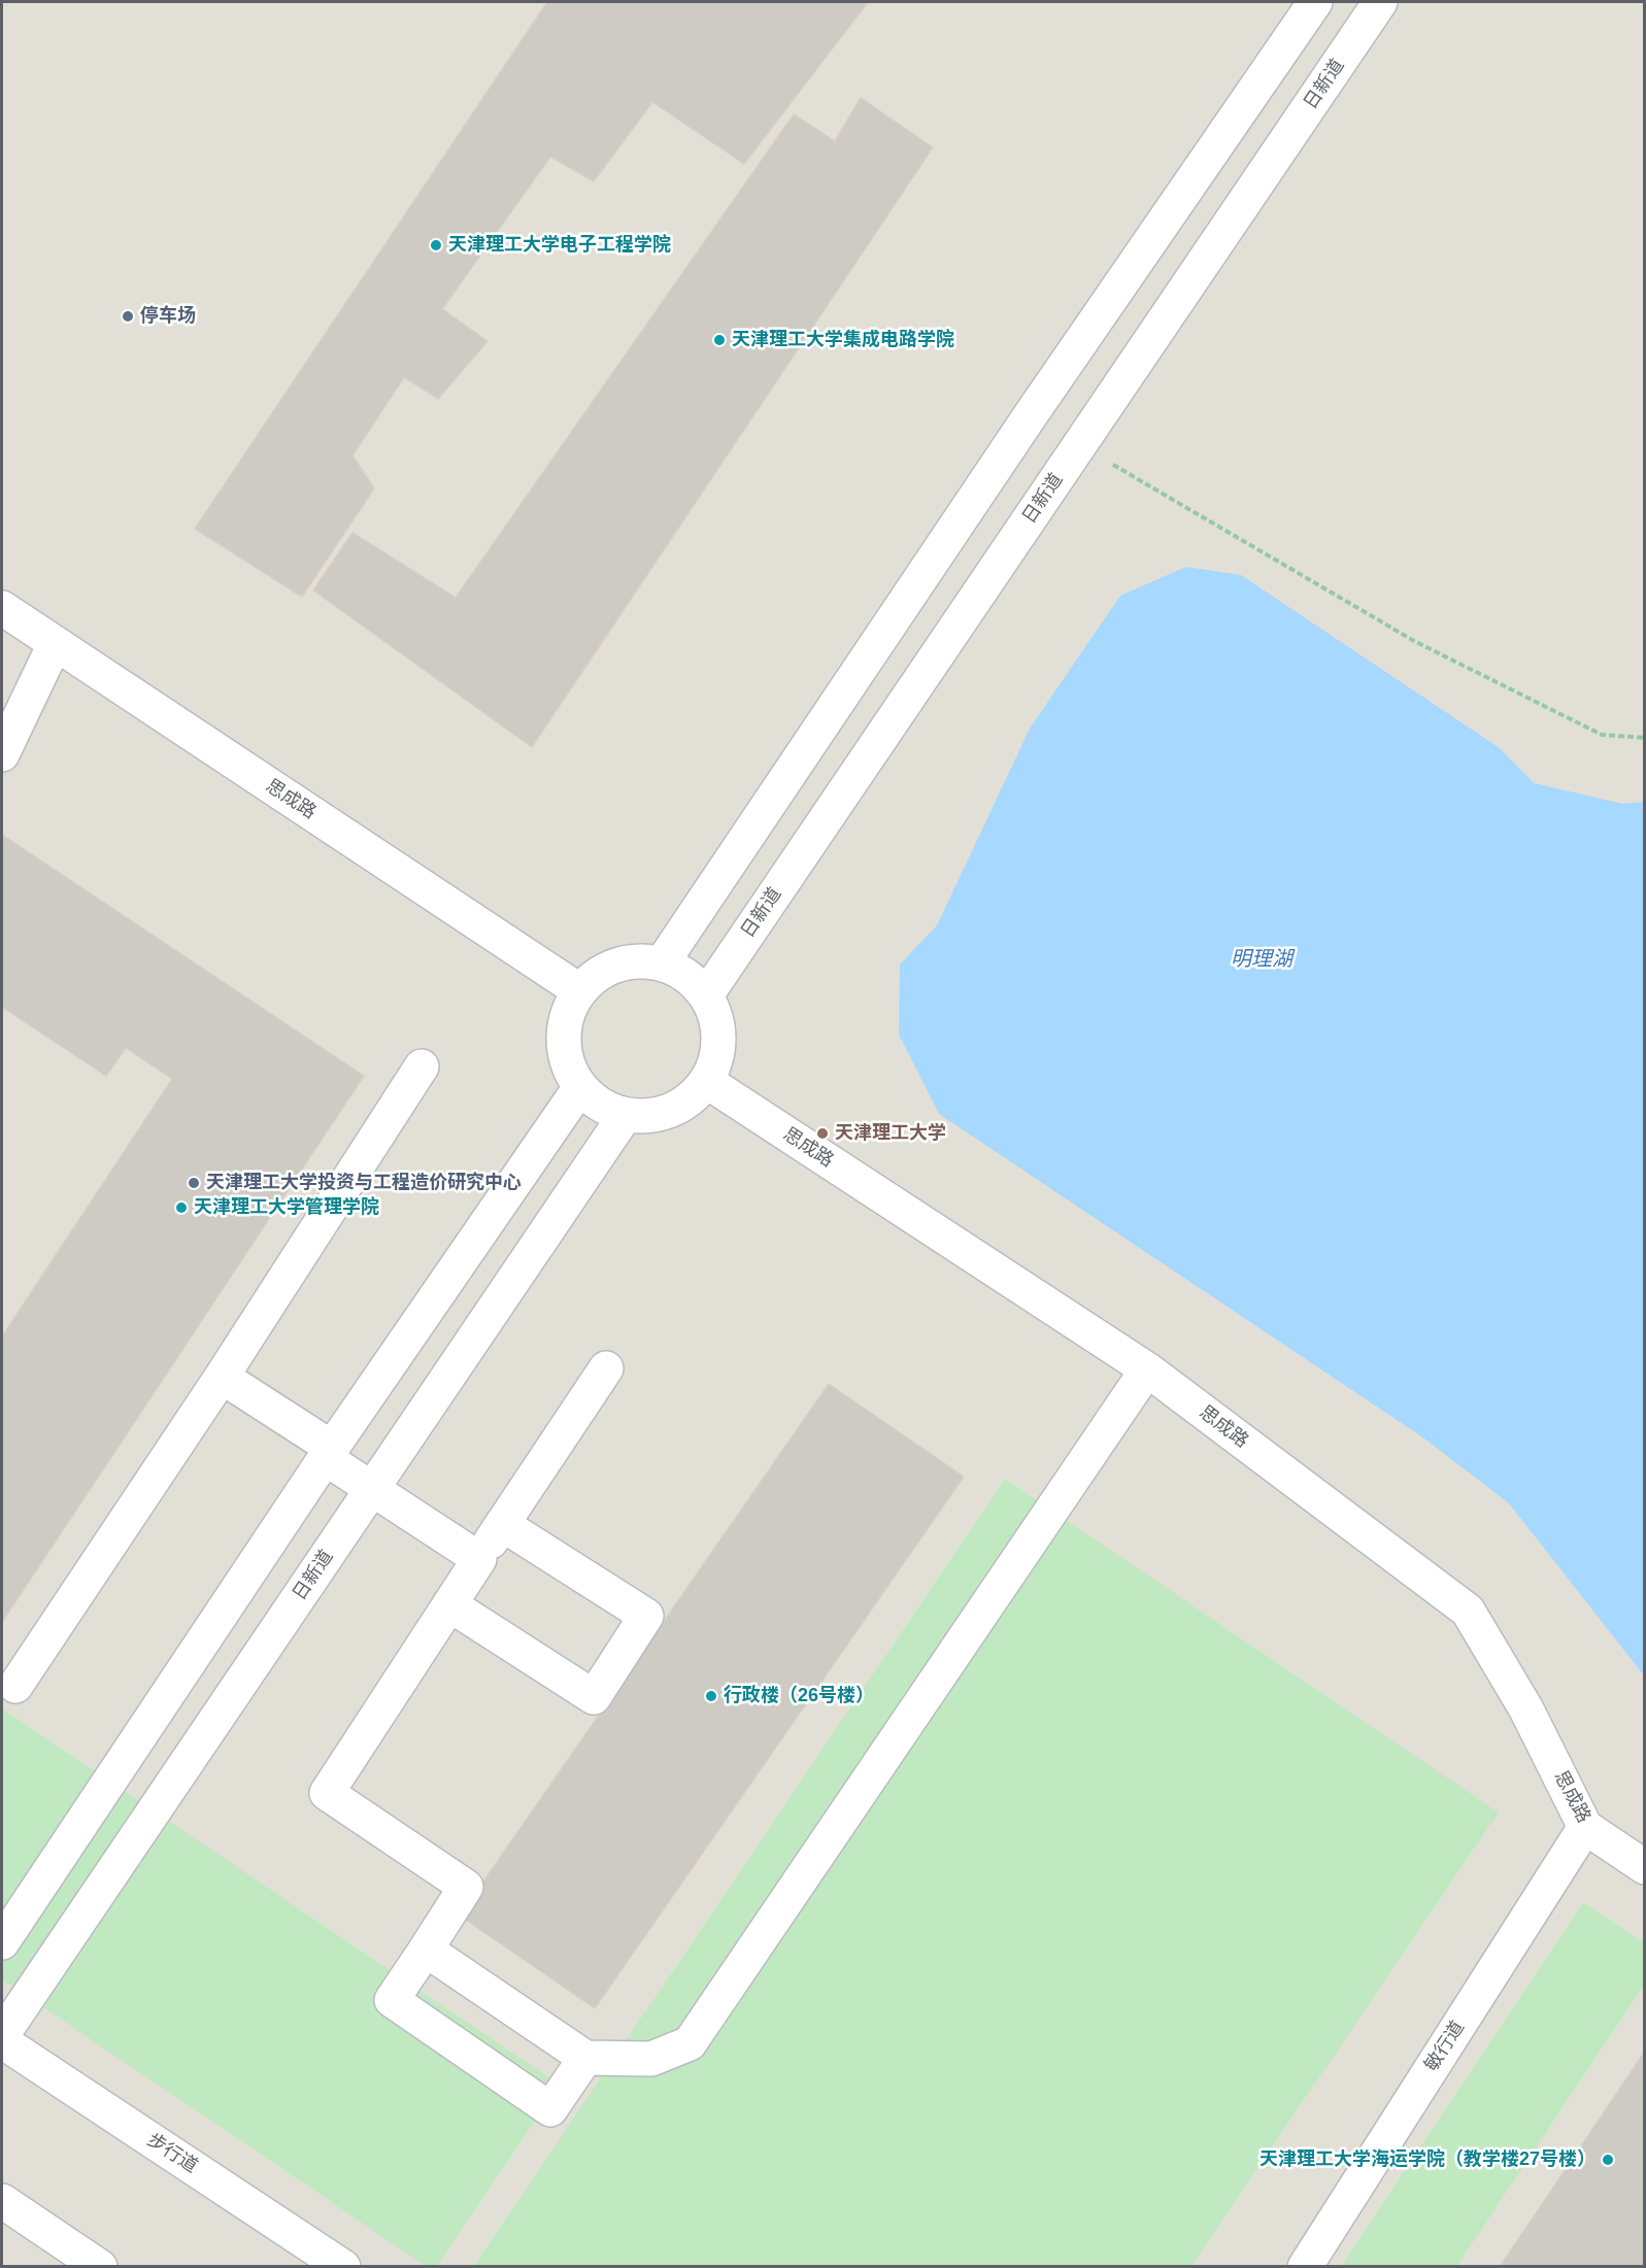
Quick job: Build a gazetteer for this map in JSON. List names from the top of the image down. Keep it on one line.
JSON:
{"streets":{"street":["日新道","思成路","敏行道","步行道"]},"crossings":[["日新道","思成路"],["思成路","敏行道"]],"water":["明理湖"],"places":["天津理工大学电子工程学院","停车场","天津理工大学集成电路学院","天津理工大学","天津理工大学投资与工程造价研究中心","天津理工大学管理学院","行政楼（26号楼）","天津理工大学海运学院（教学楼27号楼）"]}
